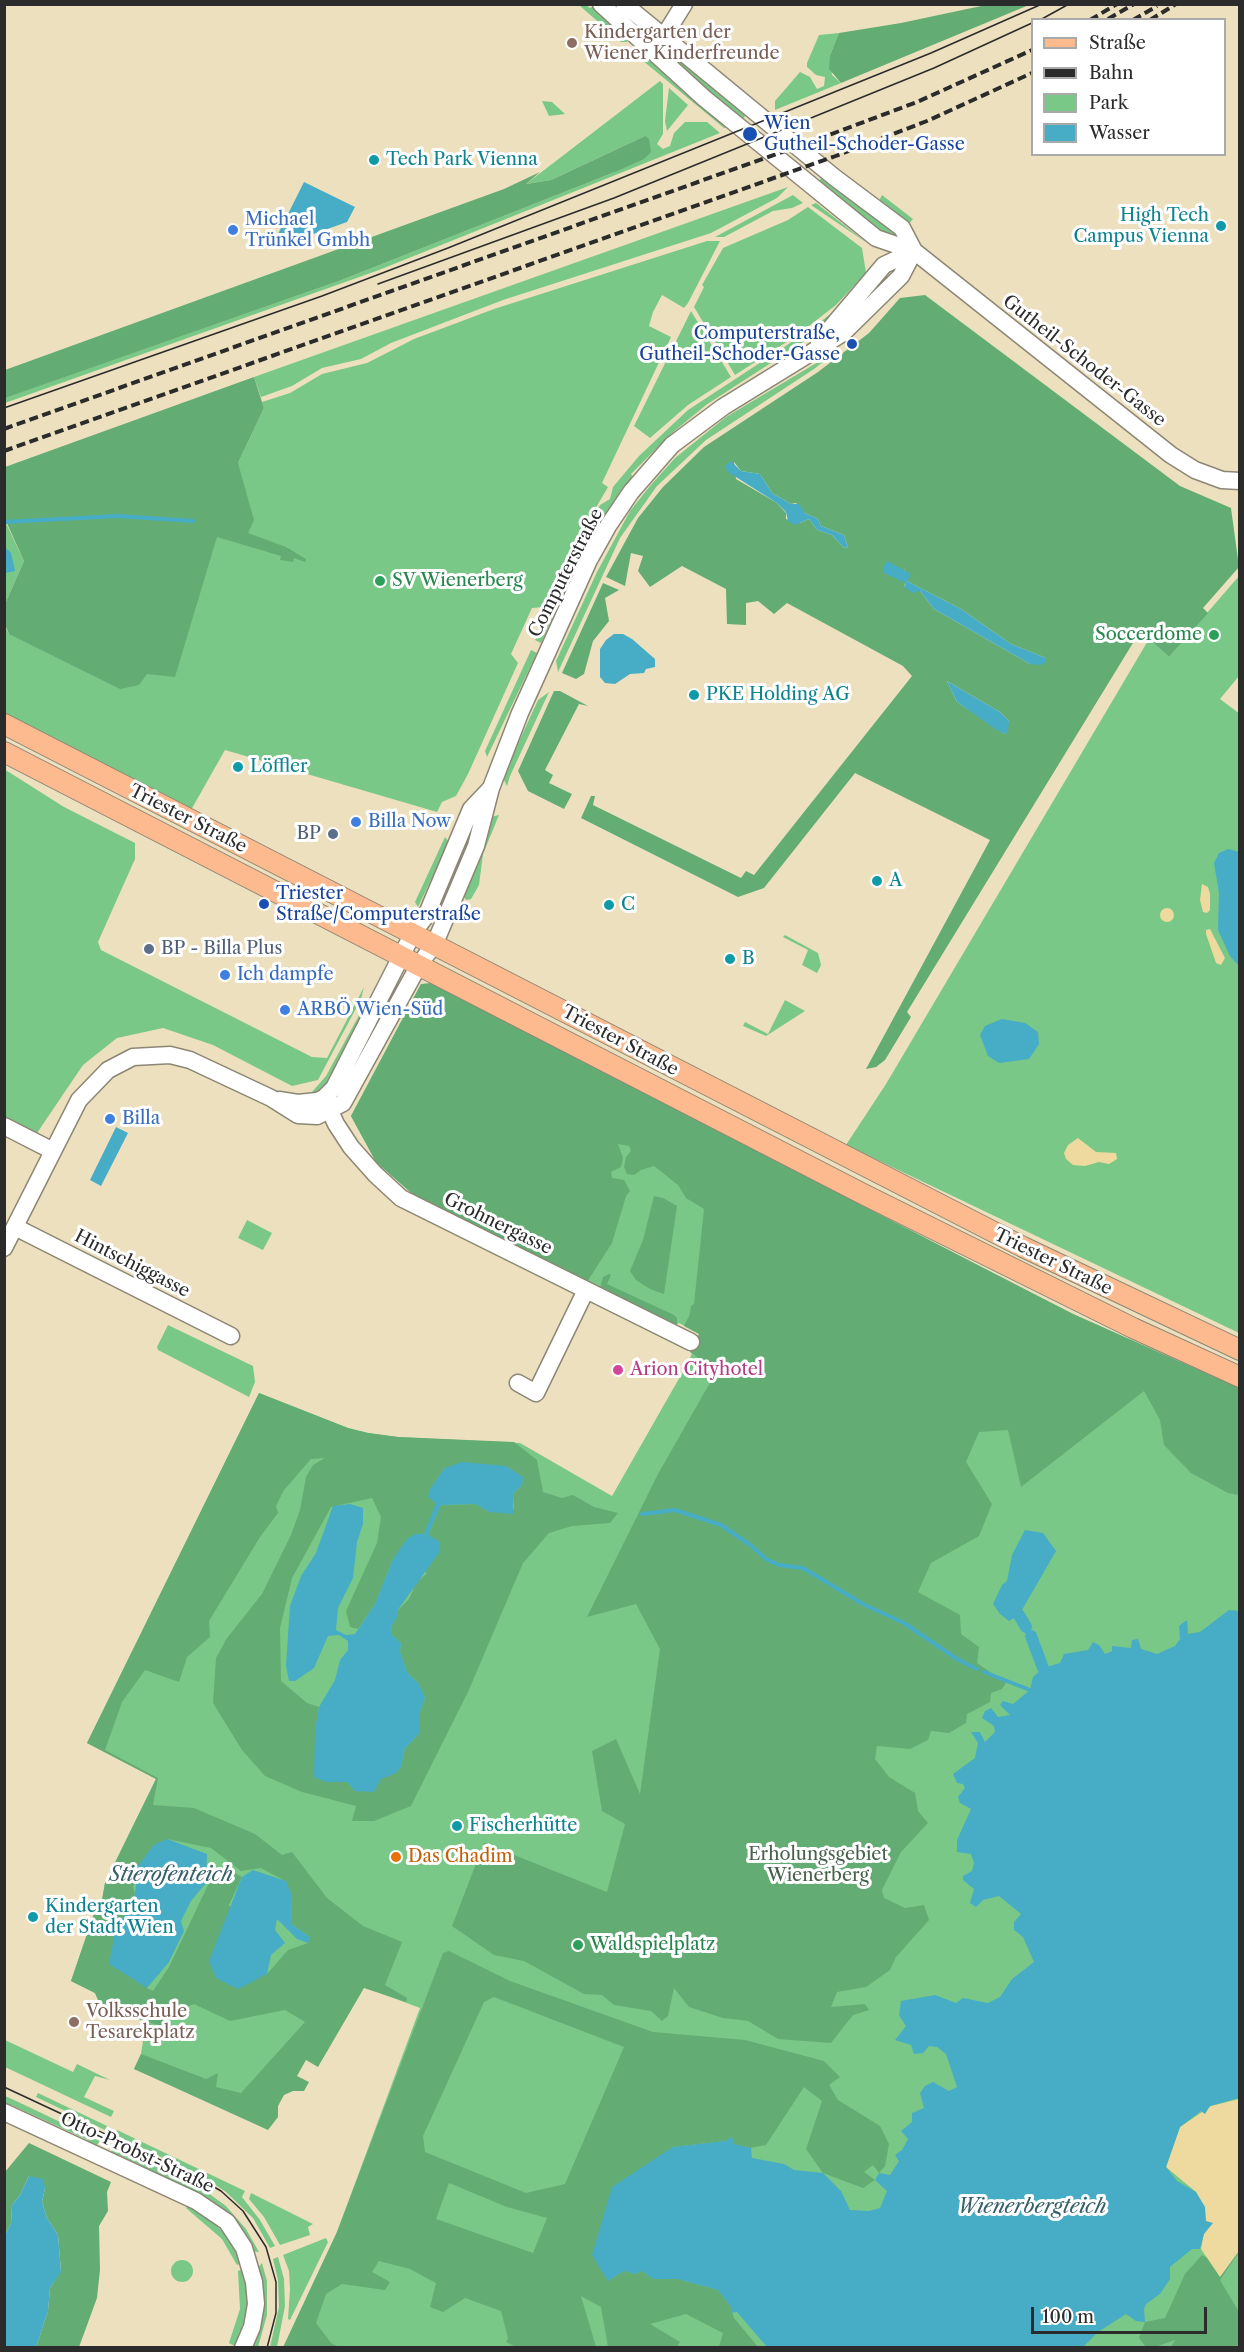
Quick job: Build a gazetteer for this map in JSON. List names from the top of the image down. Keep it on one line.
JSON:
{"streets":{"main road":["Triester Straße"],"street":["Gutheil-Schoder-Gasse","Computerstraße","Grohnergasse","Hintschiggasse","Otto-Probst-Straße"]},"crossings":[["Gutheil-Schoder-Gasse","Computerstraße"],["Computerstraße","Triester Straße"]],"water":["Stierofenteich","Wienerbergteich"],"parks":["Erholungsgebiet Wienerberg"],"places":["Kindergarten der Wiener Kinderfreunde","Wien Gutheil-Schoder-Gasse","Tech Park Vienna","High Tech Campus Vienna","Michael Trünkel Gmbh","Computerstraße, Gutheil-Schoder-Gasse","SV Wienerberg","Soccerdome","PKE Holding AG","Löffler","Billa Now","BP","A","Triester Straße/Computerstraße","C","BP - Billa Plus","B","Ich dampfe","ARBÖ Wien-Süd","Billa","Arion Cityhotel","Fischerhütte","Das Chadim","Kindergarten der Stadt Wien","Waldspielplatz","Volksschule Tesarekplatz"],"legend":["Straße","Bahn","Park","Wasser"],"scale_bar":"100 m"}
